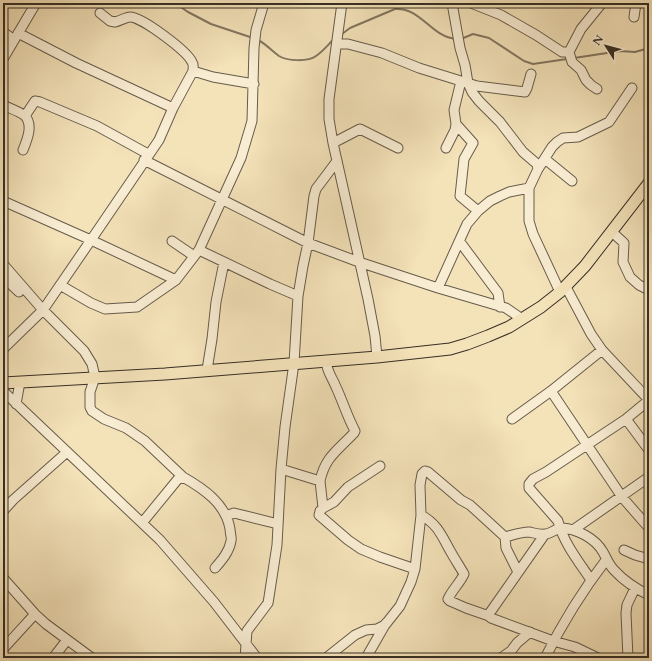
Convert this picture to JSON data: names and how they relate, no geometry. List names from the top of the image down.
{
  "north": "top left"
}
